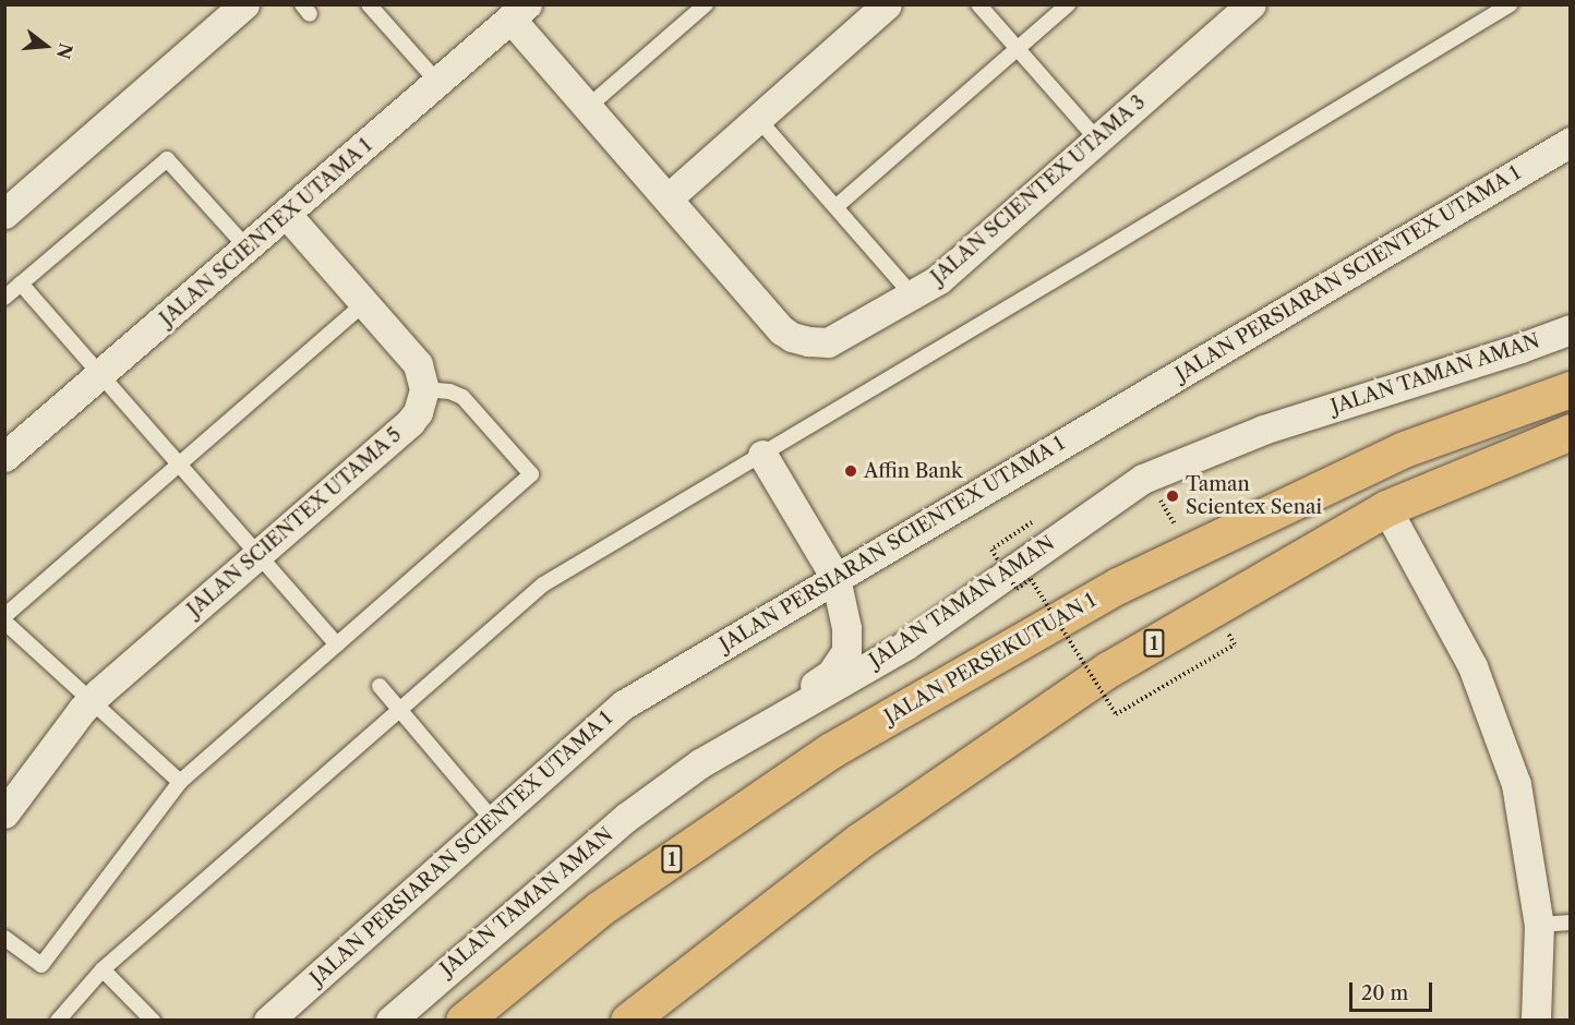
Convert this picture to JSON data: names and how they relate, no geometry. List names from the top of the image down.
{
  "streets": {
    "highway": ["1", "JALAN PERSEKUTUAN 1"],
    "street": [
      "JALAN SCIENTEX UTAMA 3",
      "JALAN SCIENTEX UTAMA 1",
      "JALAN PERSIARAN SCIENTEX UTAMA 1",
      "JALAN TAMAN AMAN",
      "JALAN SCIENTEX UTAMA 5"
    ]
  },
  "places": ["Affin Bank", "Taman Scientex Senai"],
  "scale_bar": "20 m",
  "north": "right"
}
